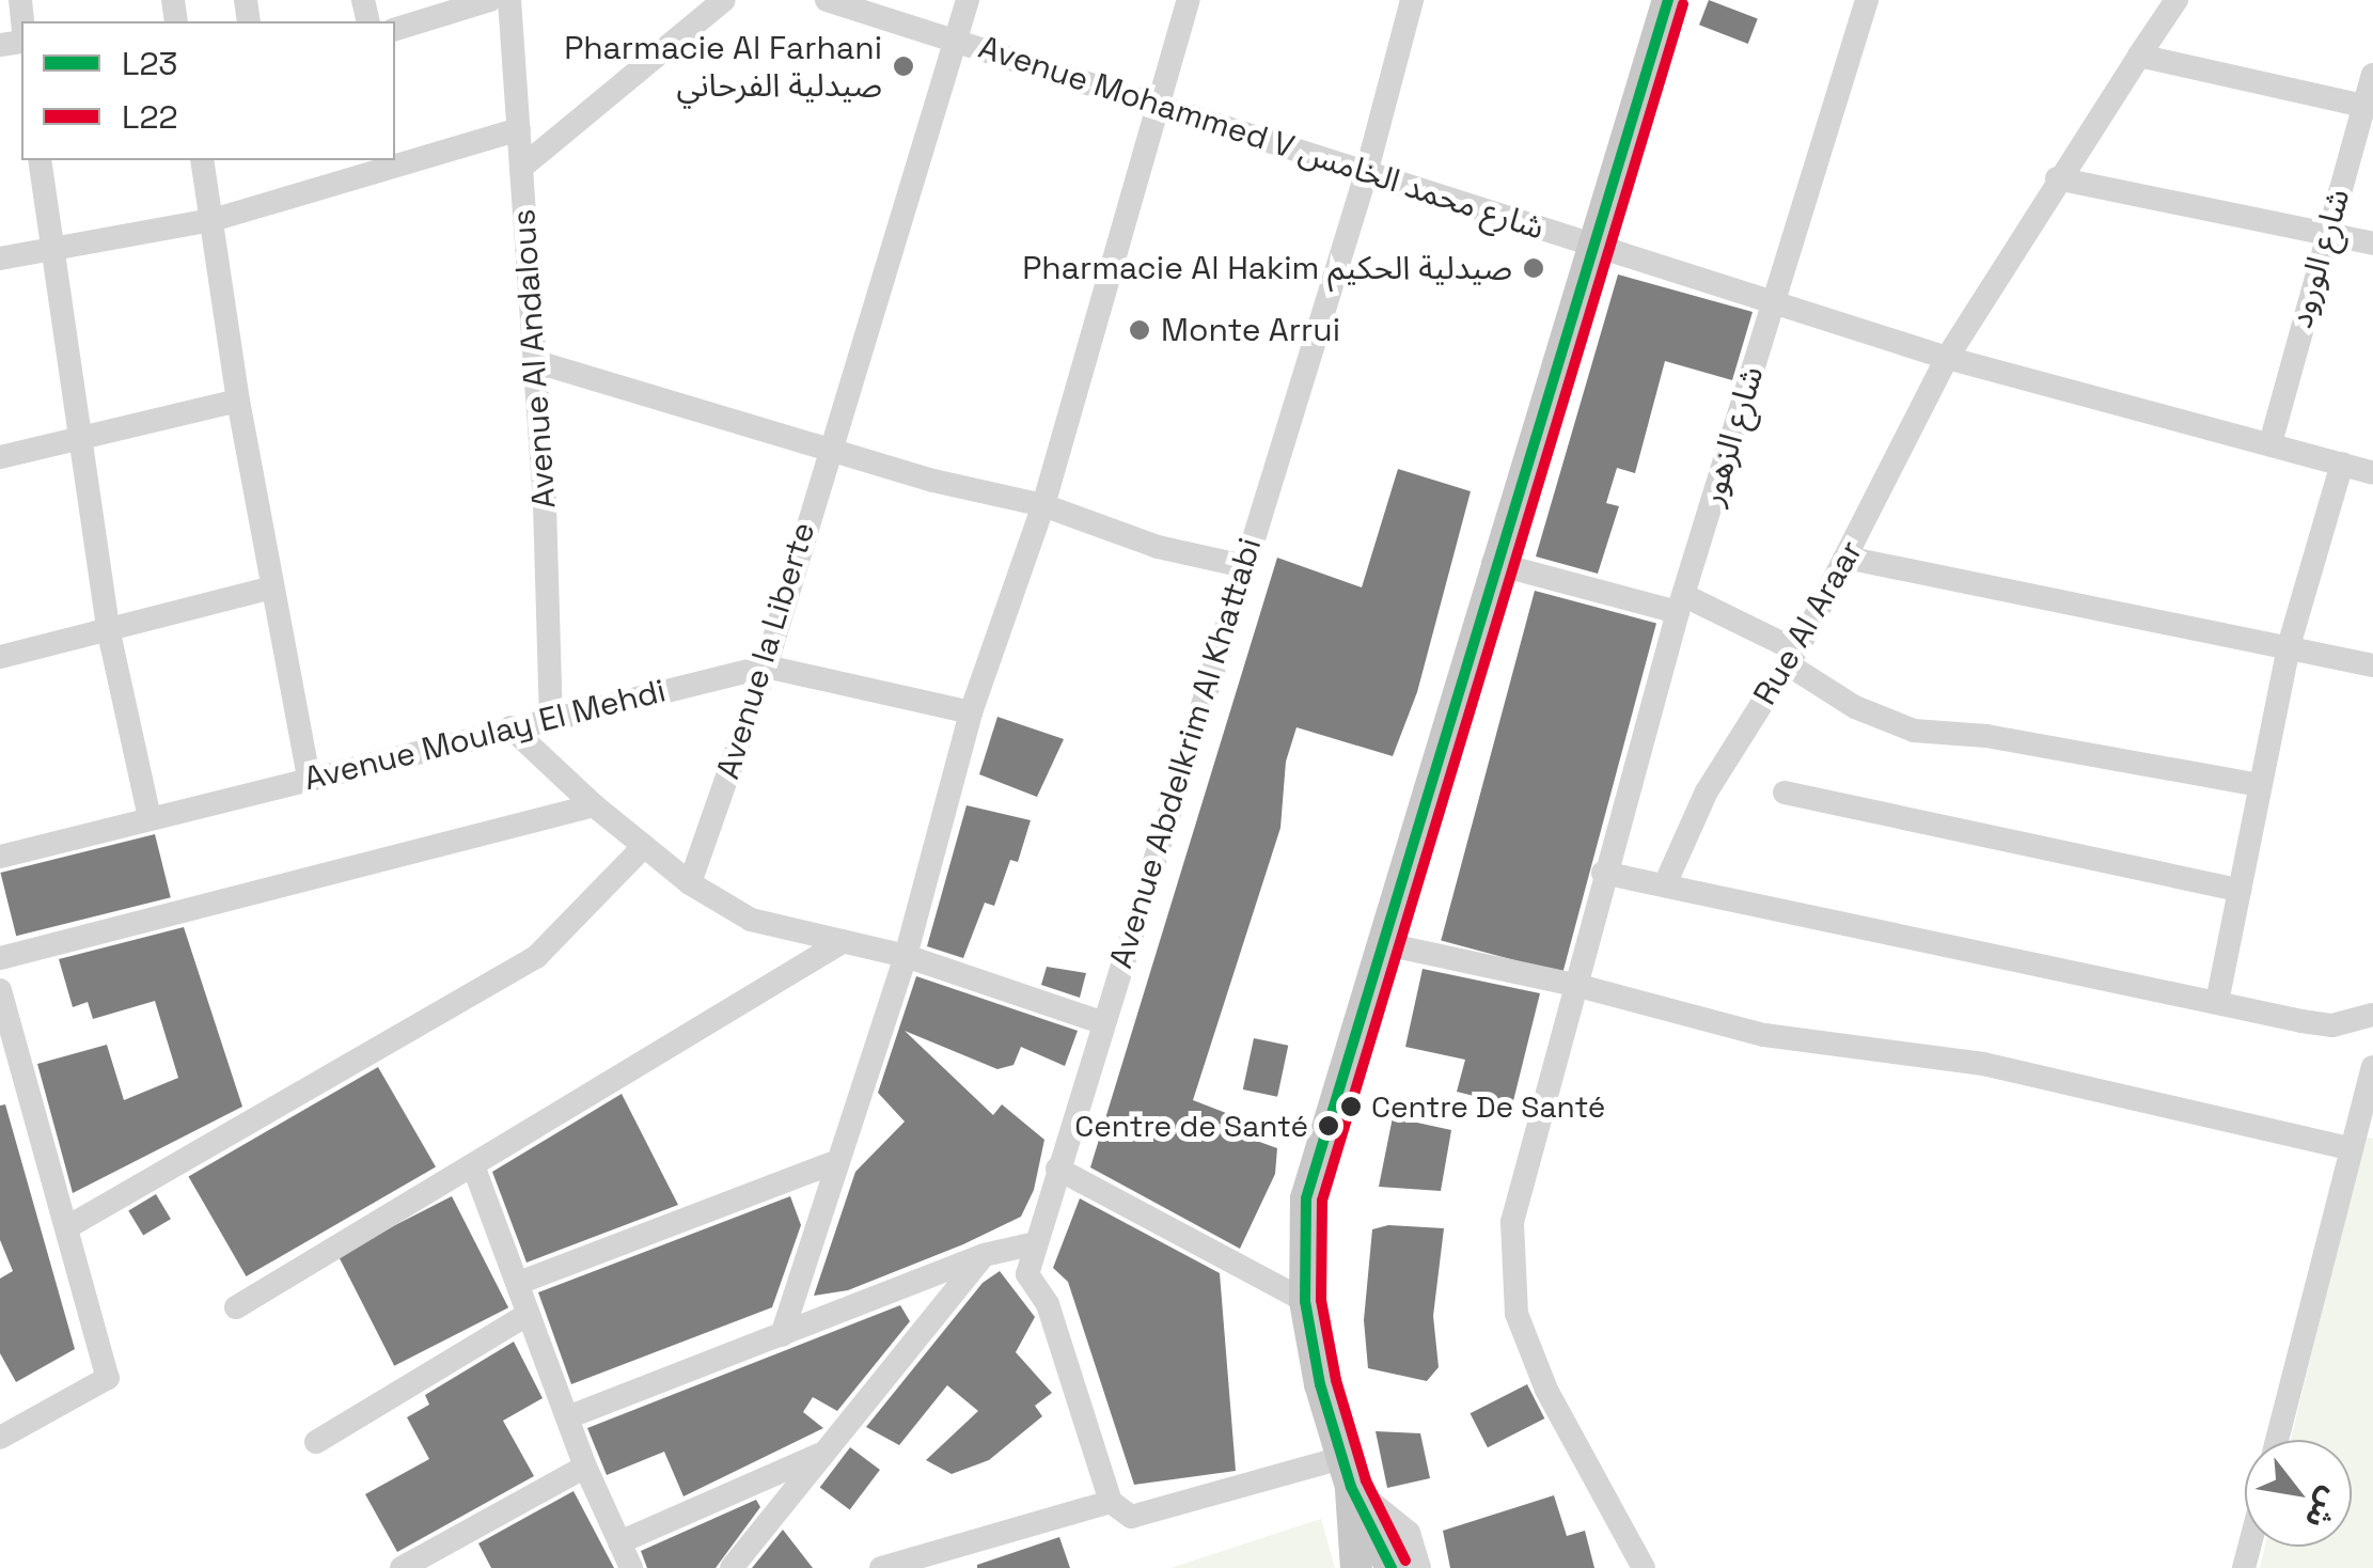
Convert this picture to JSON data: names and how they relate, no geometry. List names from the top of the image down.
{
  "streets": {
    "street": [
      "Avenue Mohammed V شارع محمد الخامس",
      "شارع الورود",
      "Avenue Al Andalous",
      "شارع الزهور",
      "Rue Al Araar",
      "Avenue la Liberte",
      "Avenue Moulay El Mehdi",
      "Avenue Abdelkrim Al Khattabi"
    ]
  },
  "crossings": [
    ["Avenue Mohammed V شارع محمد الخامس", "شارع الورود"],
    ["Avenue Mohammed V شارع محمد الخامس", "شارع الزهور"],
    ["Avenue Mohammed V شارع محمد الخامس", "Rue Al Araar"],
    ["Avenue Mohammed V شارع محمد الخامس", "Avenue la Liberte"],
    ["Avenue Mohammed V شارع محمد الخامس", "Avenue Abdelkrim Al Khattabi"],
    ["Avenue Al Andalous", "Avenue Moulay El Mehdi"],
    ["Avenue la Liberte", "Avenue Moulay El Mehdi"]
  ],
  "places": [
    "Pharmacie Al Farhani صيدلية الفرحاني",
    "Pharmacie Al Hakim صيدلية الحكيم",
    "Monte Arrui",
    "Centre De Santé",
    "Centre de Santé"
  ],
  "lines": ["transit line L23", "transit line L22"],
  "legend": ["L23", "L22"],
  "north": "bottom right"
}
